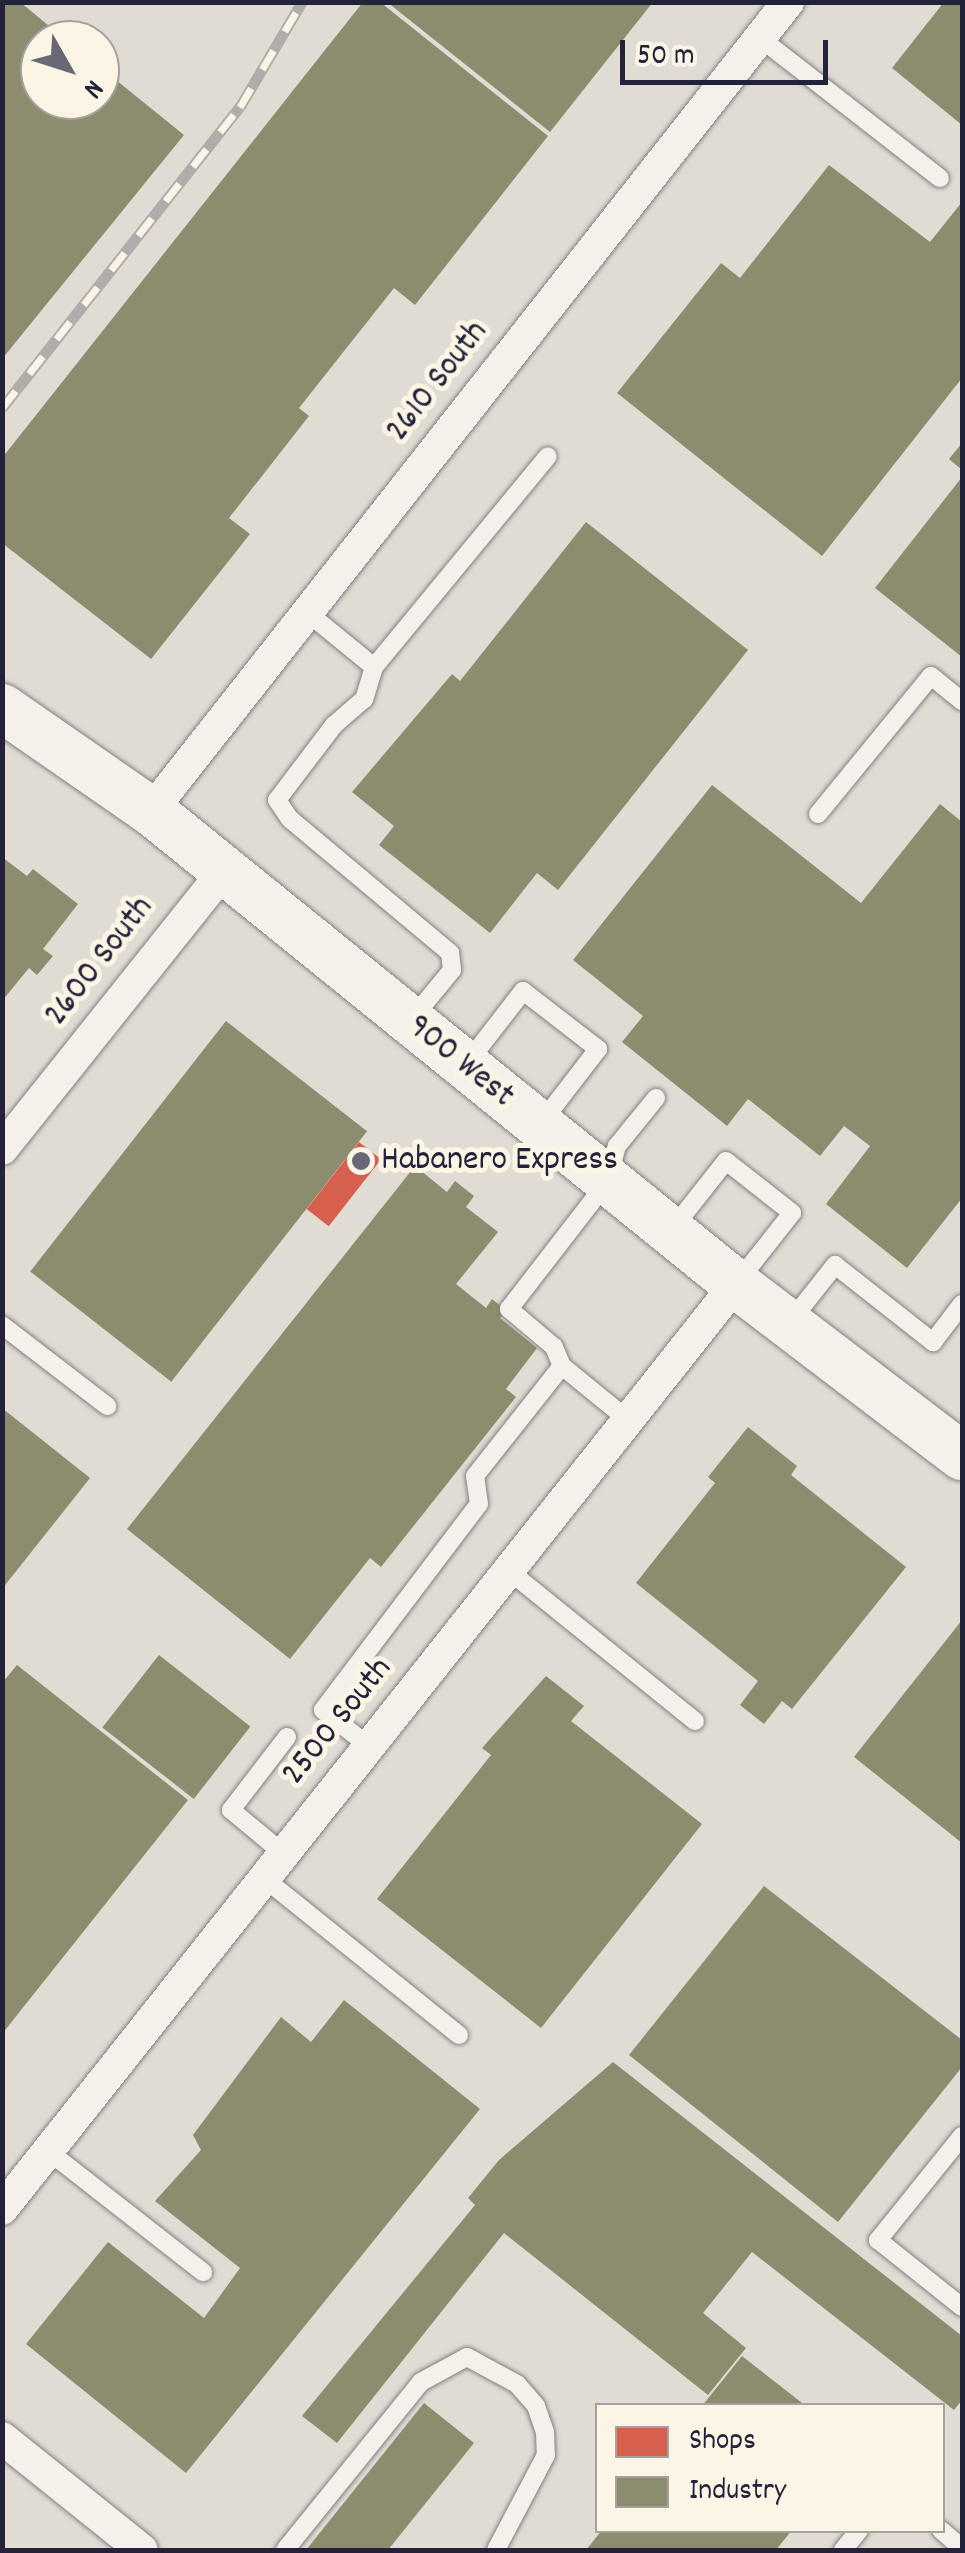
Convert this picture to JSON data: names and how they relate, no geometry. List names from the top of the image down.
{
  "streets": {
    "main road": ["900 West"],
    "street": ["2610 South", "2600 South", "2500 South"]
  },
  "crossings": [
    ["2610 South", "900 West"],
    ["2600 South", "900 West"],
    ["900 West", "2500 South"]
  ],
  "places": ["Habanero Express"],
  "legend": ["Shops", "Industry"],
  "scale_bar": "50 m",
  "north": "bottom right"
}
